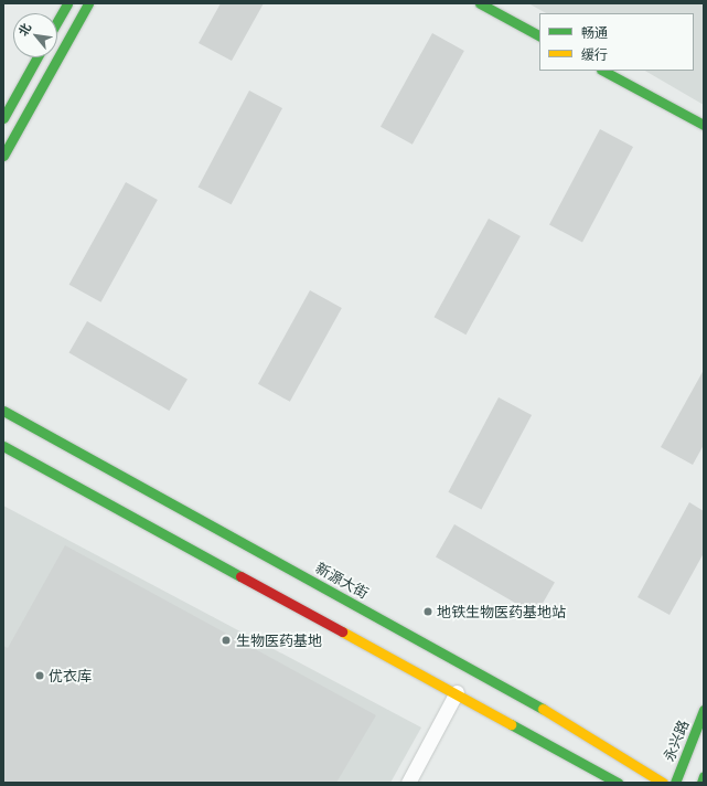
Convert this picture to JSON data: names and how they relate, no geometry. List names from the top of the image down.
{
  "streets": {
    "main road": ["新源大街", "永兴路"]
  },
  "places": ["地铁生物医药基地站", "生物医药基地", "优衣库"],
  "legend": ["畅通", "缓行"],
  "north": "top left"
}
